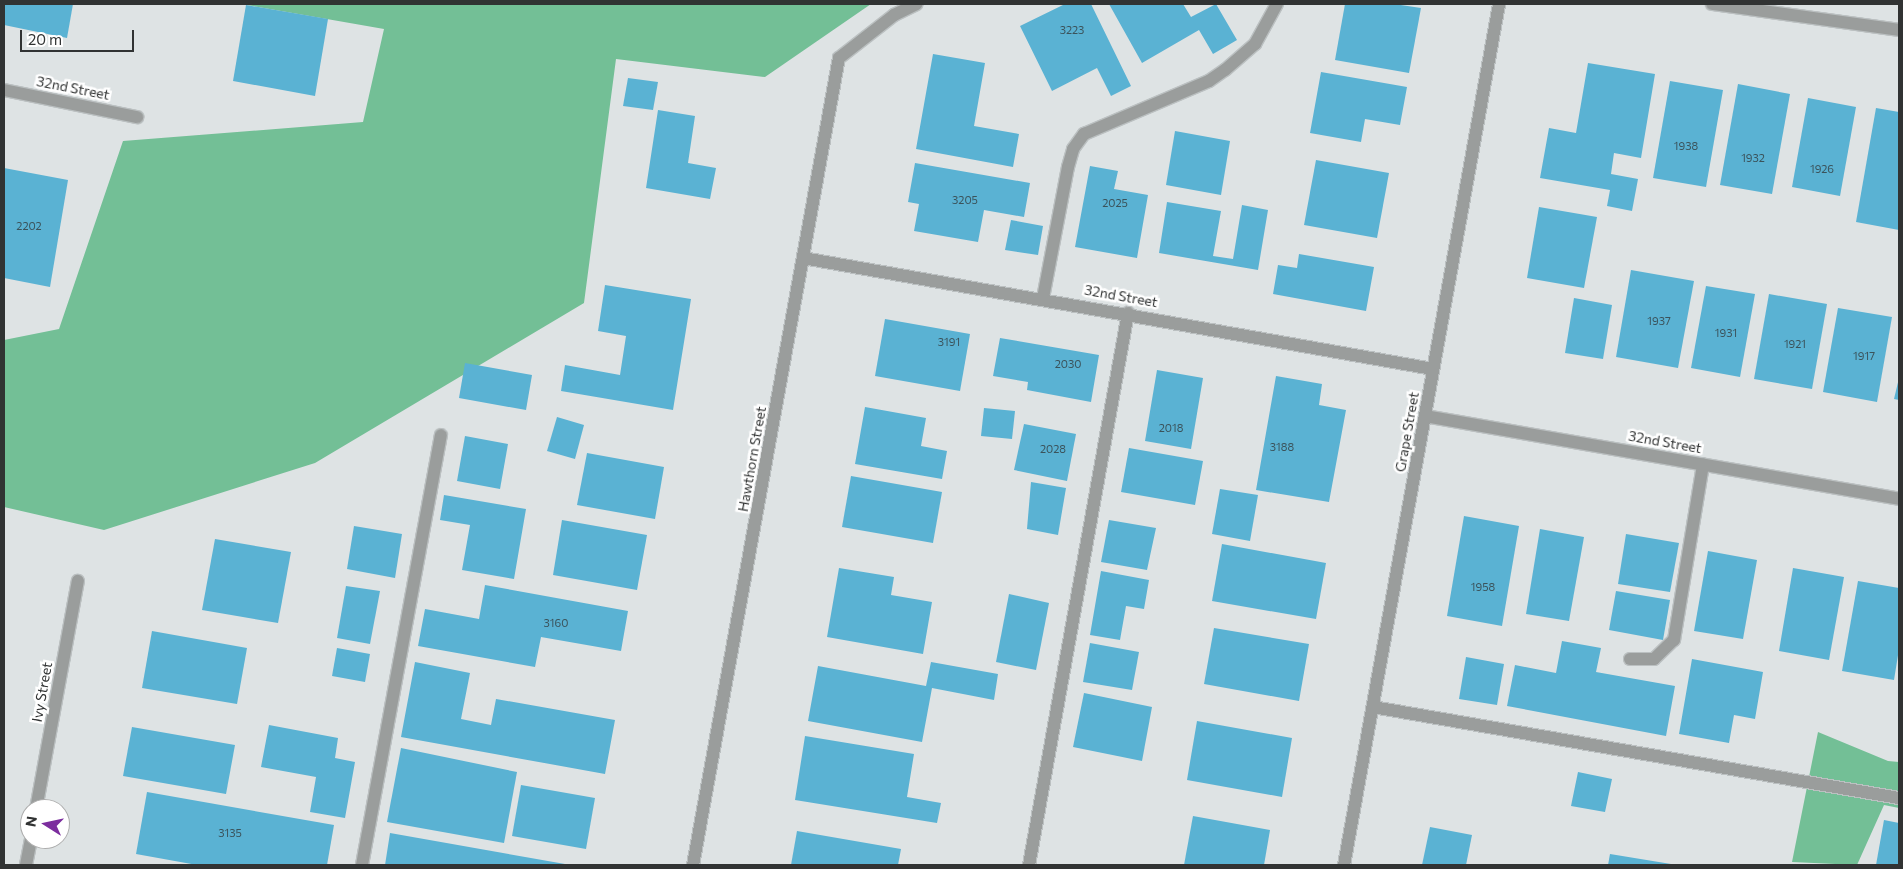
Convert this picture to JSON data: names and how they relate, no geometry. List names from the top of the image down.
{
  "streets": {
    "street": [
      "32nd Street",
      "Grape Street",
      "Hawthorn Street",
      "Ivy Street"
    ]
  },
  "crossings": [
    ["32nd Street", "Grape Street"],
    ["32nd Street", "Hawthorn Street"]
  ],
  "house_numbers": [
    "3223",
    "1938",
    "1932",
    "1926",
    "3205",
    "2025",
    "2202",
    "1937",
    "1931",
    "3191",
    "1921",
    "1917",
    "2030",
    "2018",
    "3188",
    "2028",
    "1958",
    "3160",
    "3135"
  ],
  "scale_bar": "20 m",
  "north": "left"
}
